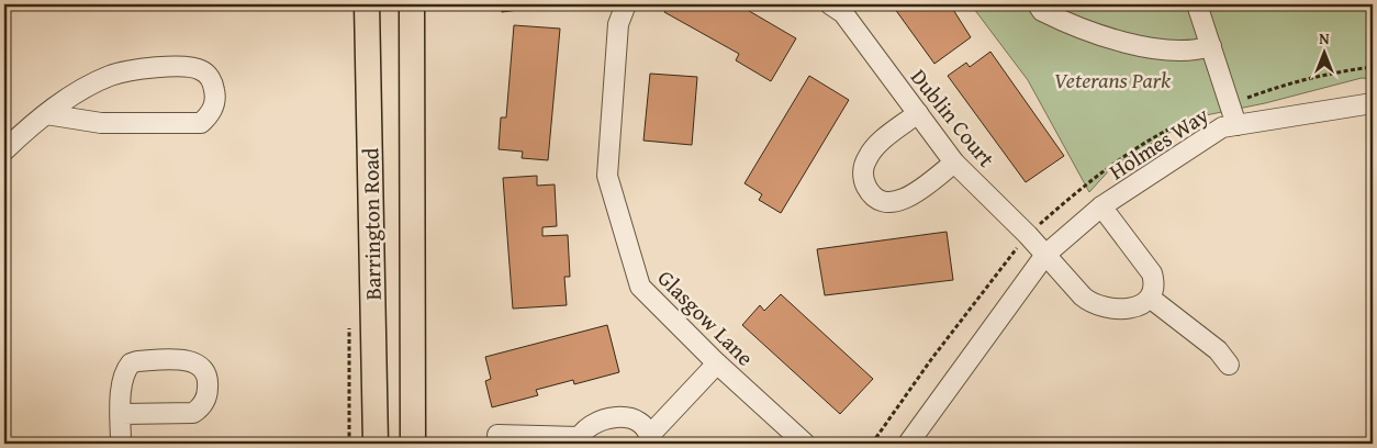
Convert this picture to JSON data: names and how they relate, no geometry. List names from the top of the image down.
{
  "streets": {
    "main road": ["Barrington Road"],
    "street": ["Dublin Court", "Holmes Way", "Glasgow Lane"]
  },
  "crossings": [
    ["Dublin Court", "Holmes Way"]
  ],
  "parks": ["Veterans Park"],
  "north": "top"
}
